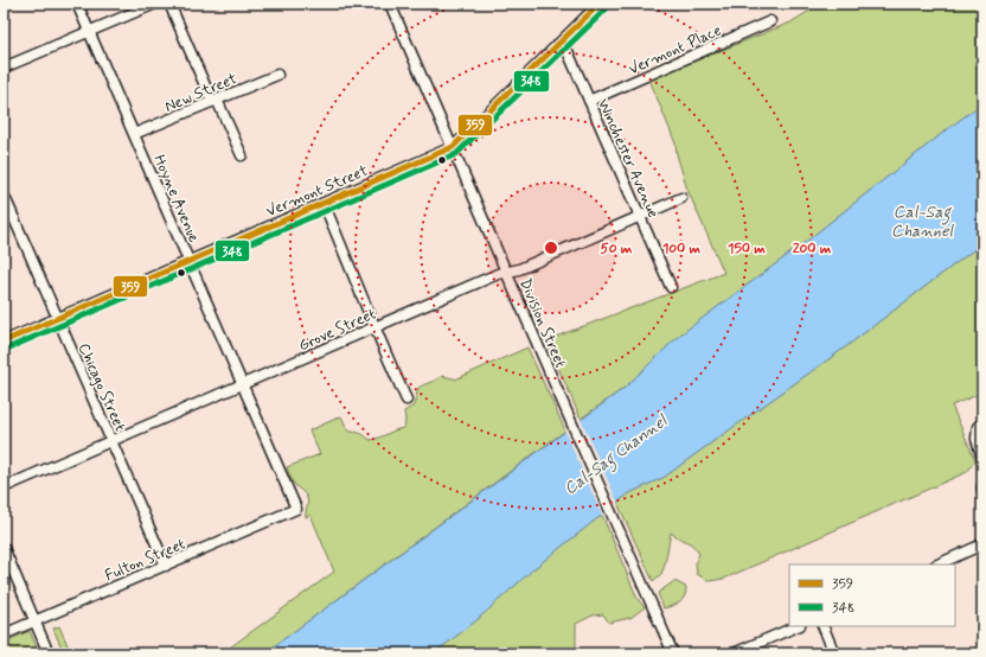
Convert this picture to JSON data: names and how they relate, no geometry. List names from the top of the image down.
{
  "streets": {
    "street": [
      "Vermont Place",
      "New Street",
      "Winchester Avenue",
      "Vermont Street",
      "Hoyne Avenue",
      "Division Street",
      "Grove Street",
      "Chicago Street",
      "Fulton Street"
    ]
  },
  "crossings": [
    ["Vermont Place", "Winchester Avenue"],
    ["New Street", "Hoyne Avenue"],
    ["Winchester Avenue", "Vermont Street"],
    ["Winchester Avenue", "Grove Street"],
    ["Vermont Street", "Hoyne Avenue"],
    ["Vermont Street", "Division Street"],
    ["Vermont Street", "Chicago Street"],
    ["Hoyne Avenue", "Grove Street"],
    ["Hoyne Avenue", "Fulton Street"],
    ["Division Street", "Grove Street"],
    ["Grove Street", "Chicago Street"],
    ["Chicago Street", "Fulton Street"]
  ],
  "water": ["Cal-Sag Channel"],
  "lines": ["transit line 359", "transit line 348"],
  "legend": ["359", "348"],
  "rings": [
    "50 m",
    "100 m",
    "150 m",
    "200 m"
  ]
}
